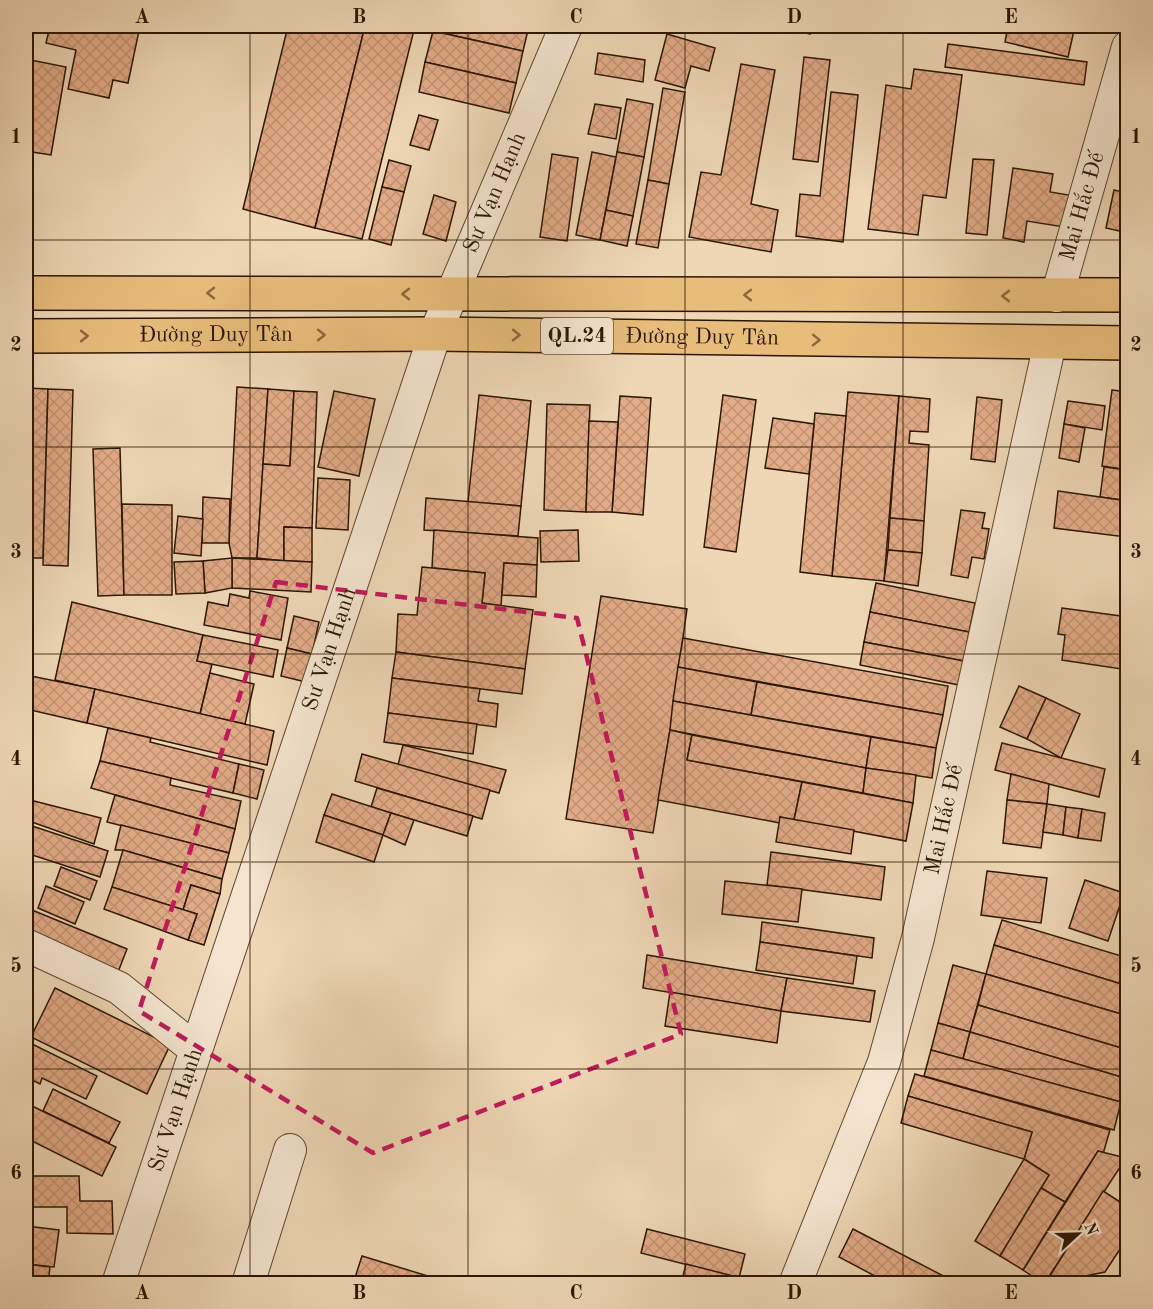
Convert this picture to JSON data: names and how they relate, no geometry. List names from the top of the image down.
{
  "streets": {
    "main road": ["Đường Duy Tân", "QL.24"],
    "street": ["Sư Vạn Hạnh", "Mai Hắc Đế"]
  },
  "crossings": [
    ["Sư Vạn Hạnh", "Đường Duy Tân"],
    ["Mai Hắc Đế", "Đường Duy Tân"]
  ],
  "north": "right",
  "grid": {
    "columns": [
      "A",
      "B",
      "C",
      "D",
      "E"
    ],
    "rows": [
      "1",
      "2",
      "3",
      "4",
      "5",
      "6"
    ]
  }
}
